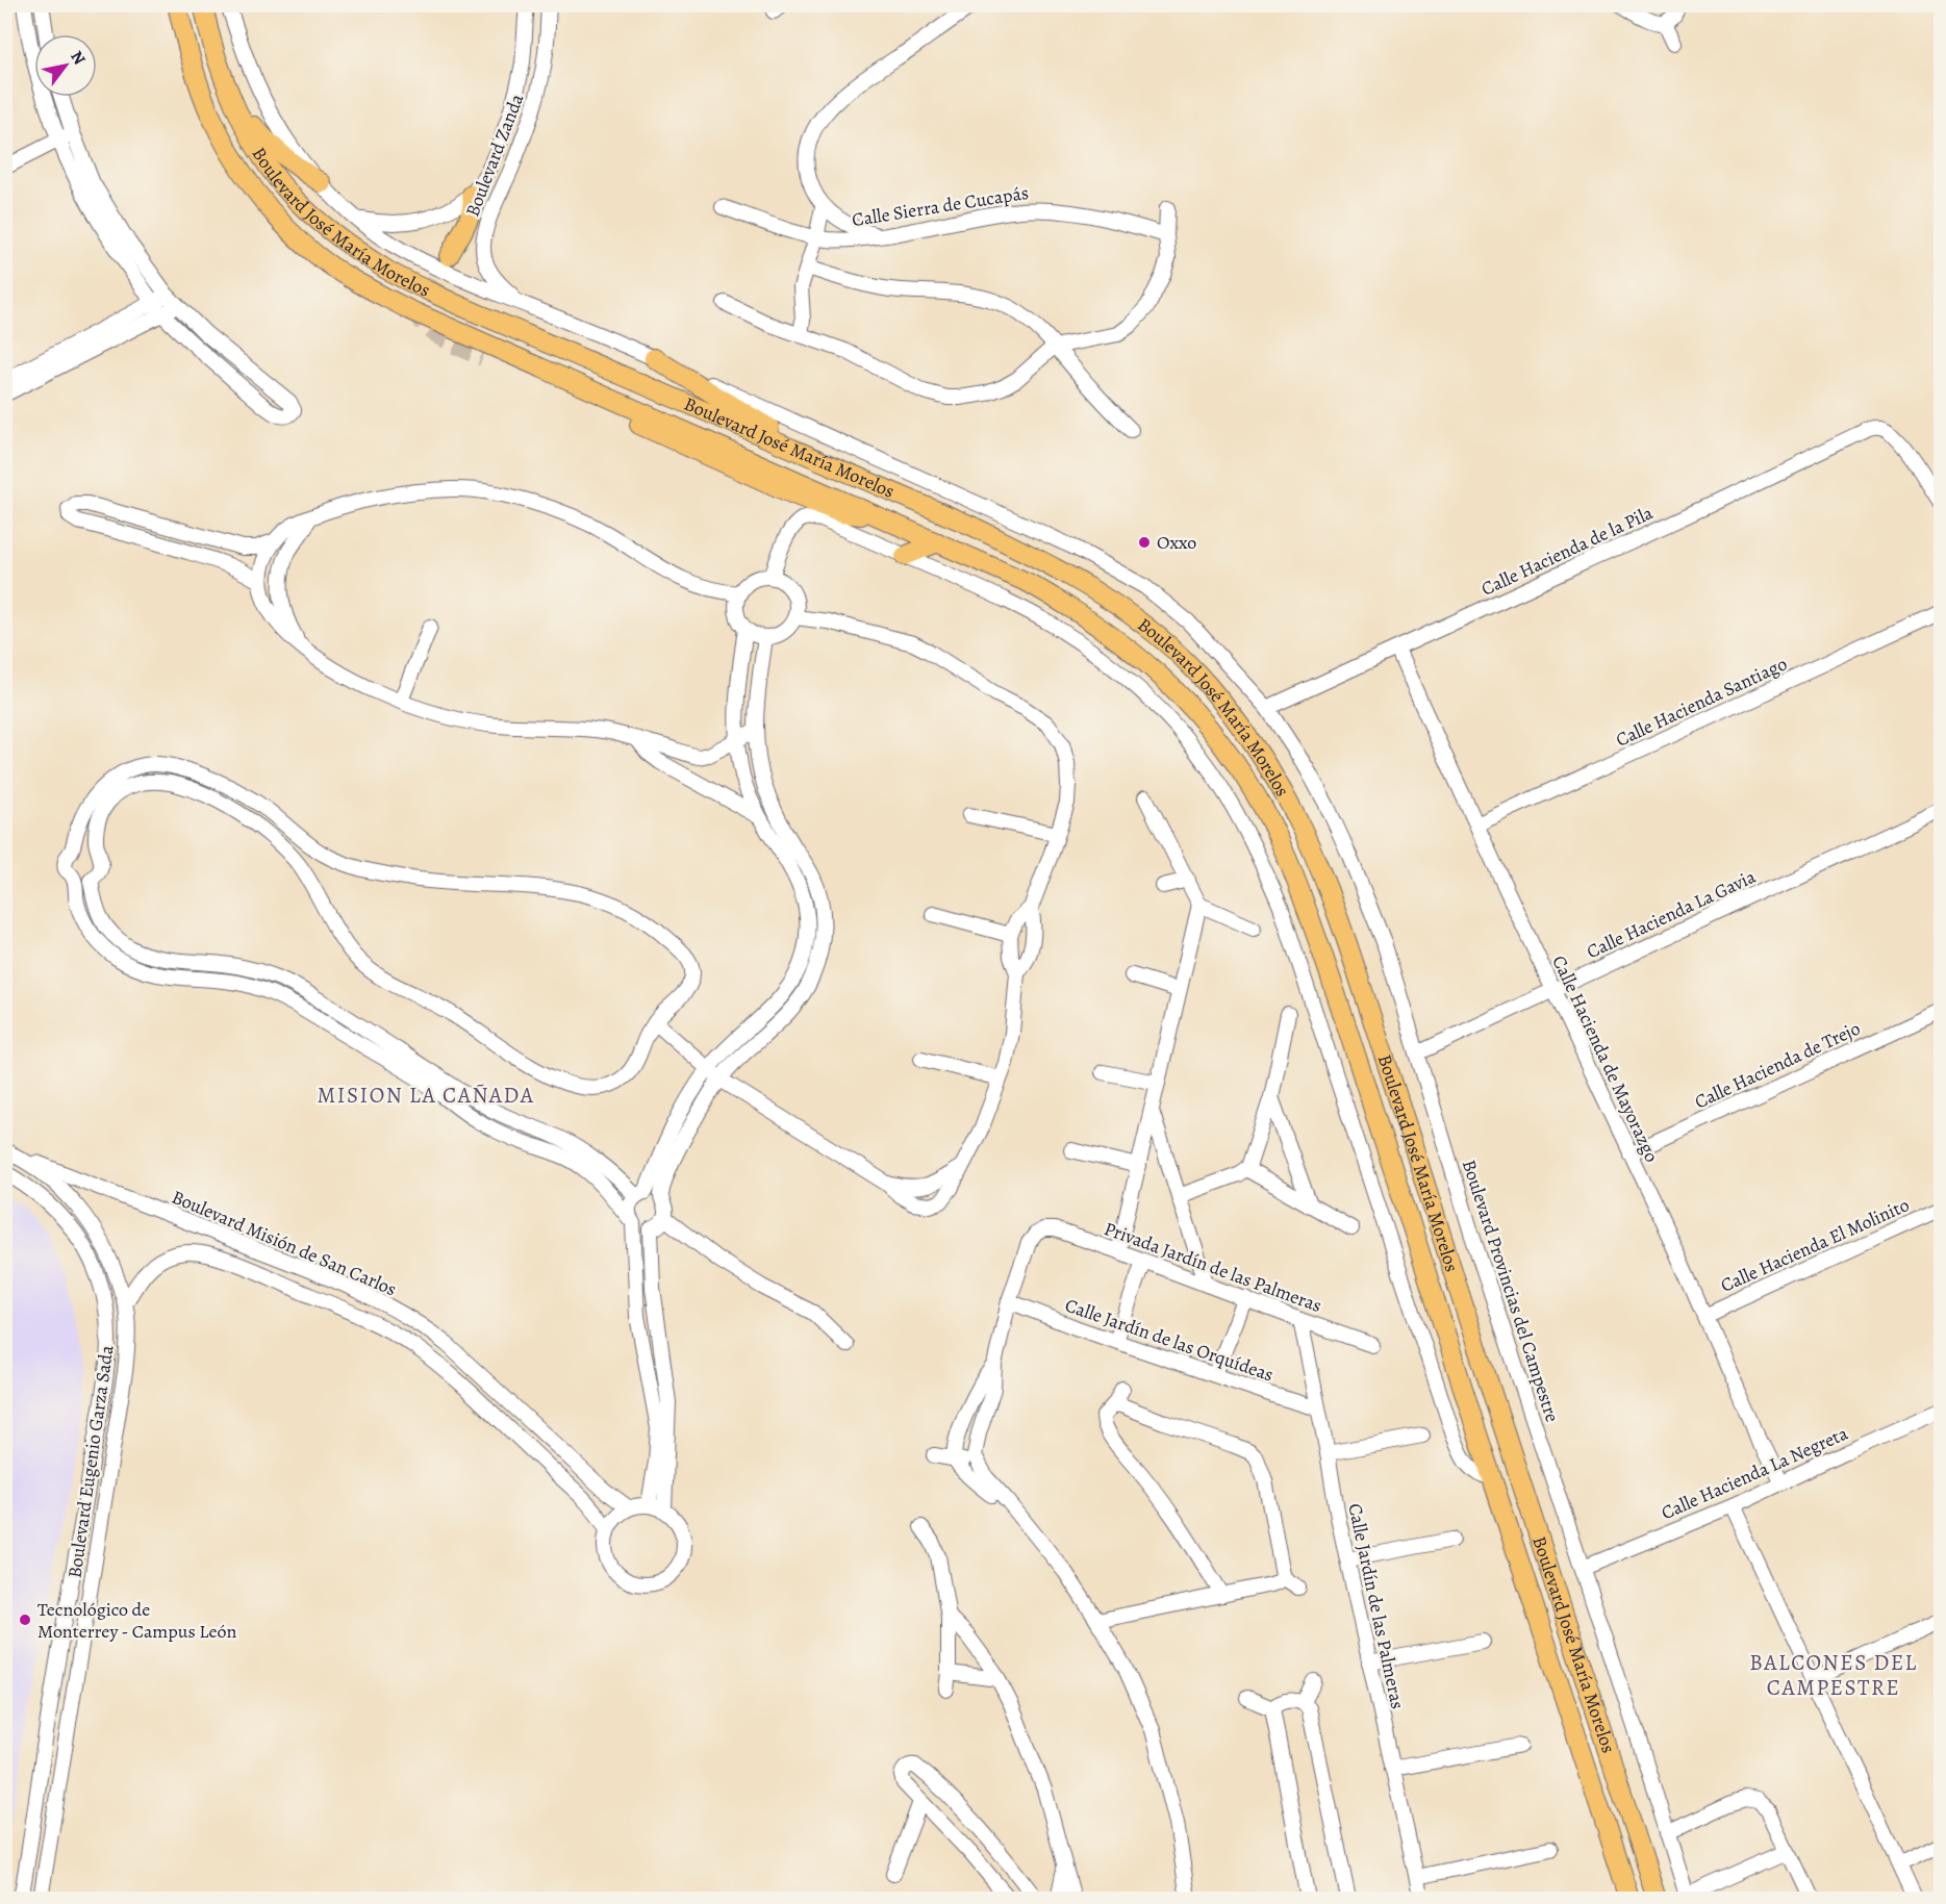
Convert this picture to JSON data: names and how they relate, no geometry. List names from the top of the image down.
{
  "streets": {
    "main road": ["Boulevard José María Morelos"],
    "street": [
      "Boulevard Zanda",
      "Calle Sierra de Cucapás",
      "Calle Hacienda de la Pila",
      "Calle Hacienda Santiago",
      "Calle Hacienda La Gavia",
      "Calle Hacienda de Mayorazgo",
      "Calle Hacienda de Trejo",
      "Boulevard Misión de San Carlos",
      "Calle Hacienda El Molinito",
      "Privada Jardín de las Palmeras",
      "Boulevard Provincias del Campestre",
      "Calle Jardín de las Orquídeas",
      "Boulevard Eugenio Garza Sada",
      "Calle Hacienda La Negreta",
      "Calle Jardín de las Palmeras"
    ]
  },
  "crossings": [
    ["Boulevard Zanda", "Boulevard Provincias del Campestre"],
    ["Calle Hacienda de la Pila", "Calle Hacienda de Mayorazgo"],
    ["Calle Hacienda de la Pila", "Boulevard Provincias del Campestre"],
    ["Calle Hacienda Santiago", "Calle Hacienda de Mayorazgo"],
    ["Calle Hacienda La Gavia", "Calle Hacienda de Mayorazgo"],
    ["Calle Hacienda La Gavia", "Boulevard Provincias del Campestre"],
    ["Calle Hacienda de Mayorazgo", "Calle Hacienda de Trejo"],
    ["Calle Hacienda de Mayorazgo", "Calle Hacienda El Molinito"],
    ["Calle Hacienda de Mayorazgo", "Calle Hacienda La Negreta"],
    ["Boulevard Misión de San Carlos", "Boulevard Eugenio Garza Sada"],
    ["Privada Jardín de las Palmeras", "Calle Jardín de las Orquídeas"],
    ["Privada Jardín de las Palmeras", "Calle Jardín de las Palmeras"],
    ["Boulevard Provincias del Campestre", "Calle Hacienda La Negreta"],
    ["Calle Jardín de las Orquídeas", "Calle Jardín de las Palmeras"]
  ],
  "districts": ["MISION LA CAÑADA", "BALCONES DEL CAMPESTRE"],
  "places": ["Oxxo", "Tecnológico de Monterrey - Campus León"],
  "north": "top right"
}
